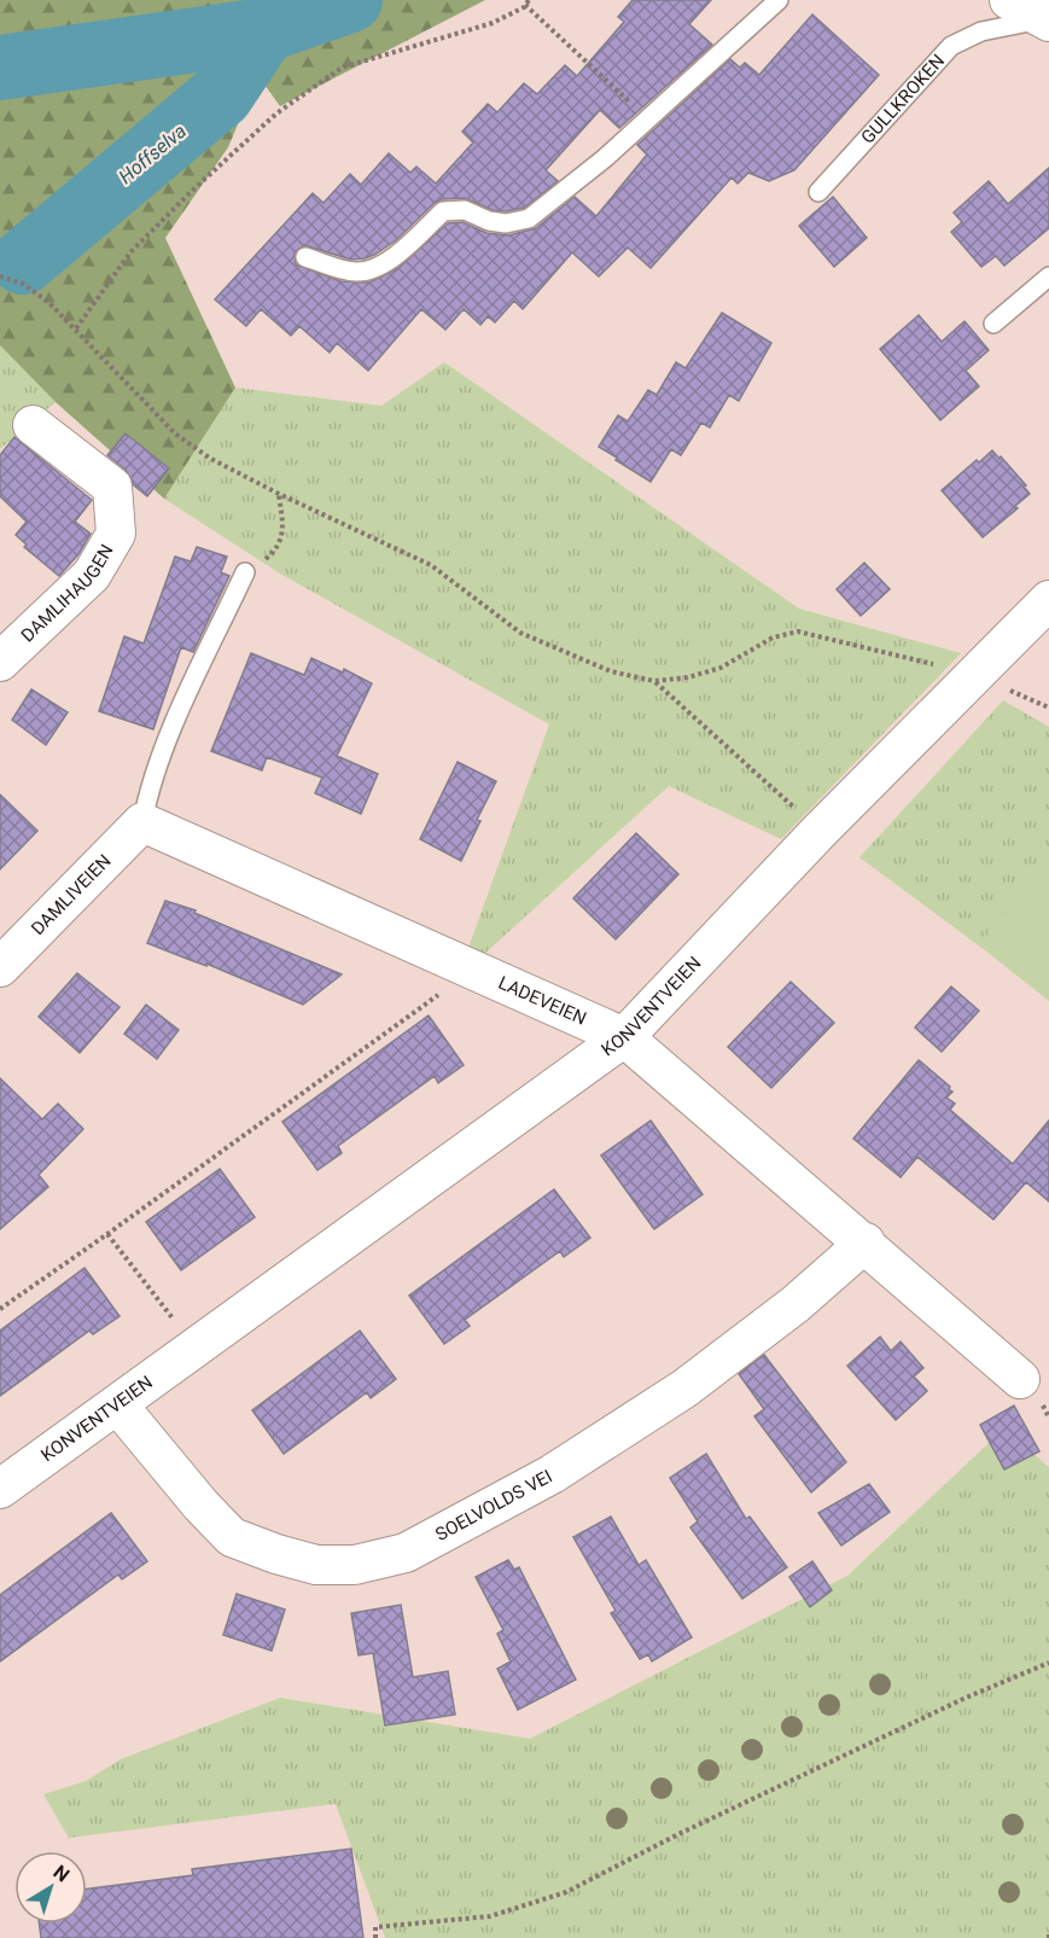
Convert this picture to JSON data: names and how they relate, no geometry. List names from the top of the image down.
{
  "streets": {
    "street": [
      "GULLKROKEN",
      "DAMLIHAUGEN",
      "DAMLIVEIEN",
      "LADEVEIEN",
      "KONVENTVEIEN",
      "SOELVOLDS VEI"
    ]
  },
  "crossings": [
    ["DAMLIVEIEN", "LADEVEIEN"],
    ["LADEVEIEN", "KONVENTVEIEN"],
    ["LADEVEIEN", "SOELVOLDS VEI"],
    ["KONVENTVEIEN", "SOELVOLDS VEI"]
  ],
  "water": ["Hoffselva"],
  "north": "top right"
}
